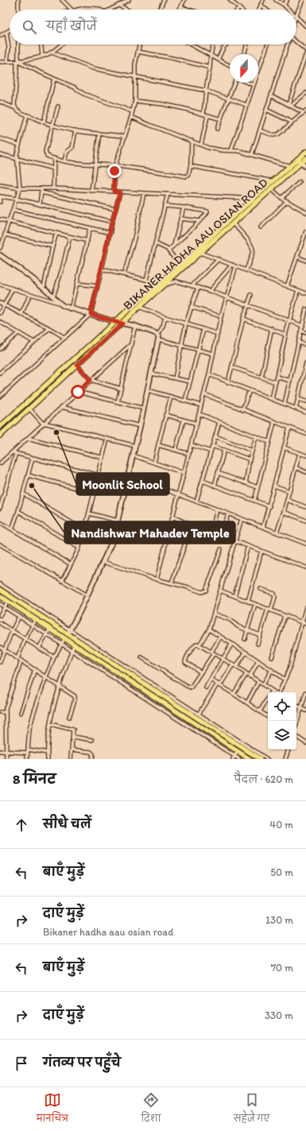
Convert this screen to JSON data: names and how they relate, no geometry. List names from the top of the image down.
{
  "streets": {
    "main road": ["BIKANER HADHA AAU OSIAN ROAD"]
  },
  "places": ["Moonlit School", "Nandishwar Mahadev Temple"],
  "north": "bottom",
  "page": {
    "search": "यहाँ खोजें",
    "heading": ["8 मिनट", "पैदल · 620 m"],
    "list": [
      ["सीधे चलें", "40 m"],
      ["बाएँ मुड़ें", "50 m"],
      ["दाएँ मुड़ें", "Bikaner hadha aau osian road", "130 m"],
      ["बाएँ मुड़ें", "70 m"],
      ["दाएँ मुड़ें", "330 m"],
      "गंतव्य पर पहुँचे"
    ],
    "nav": ["मानचित्र", "दिशा", "सहेजे गए"]
  }
}
